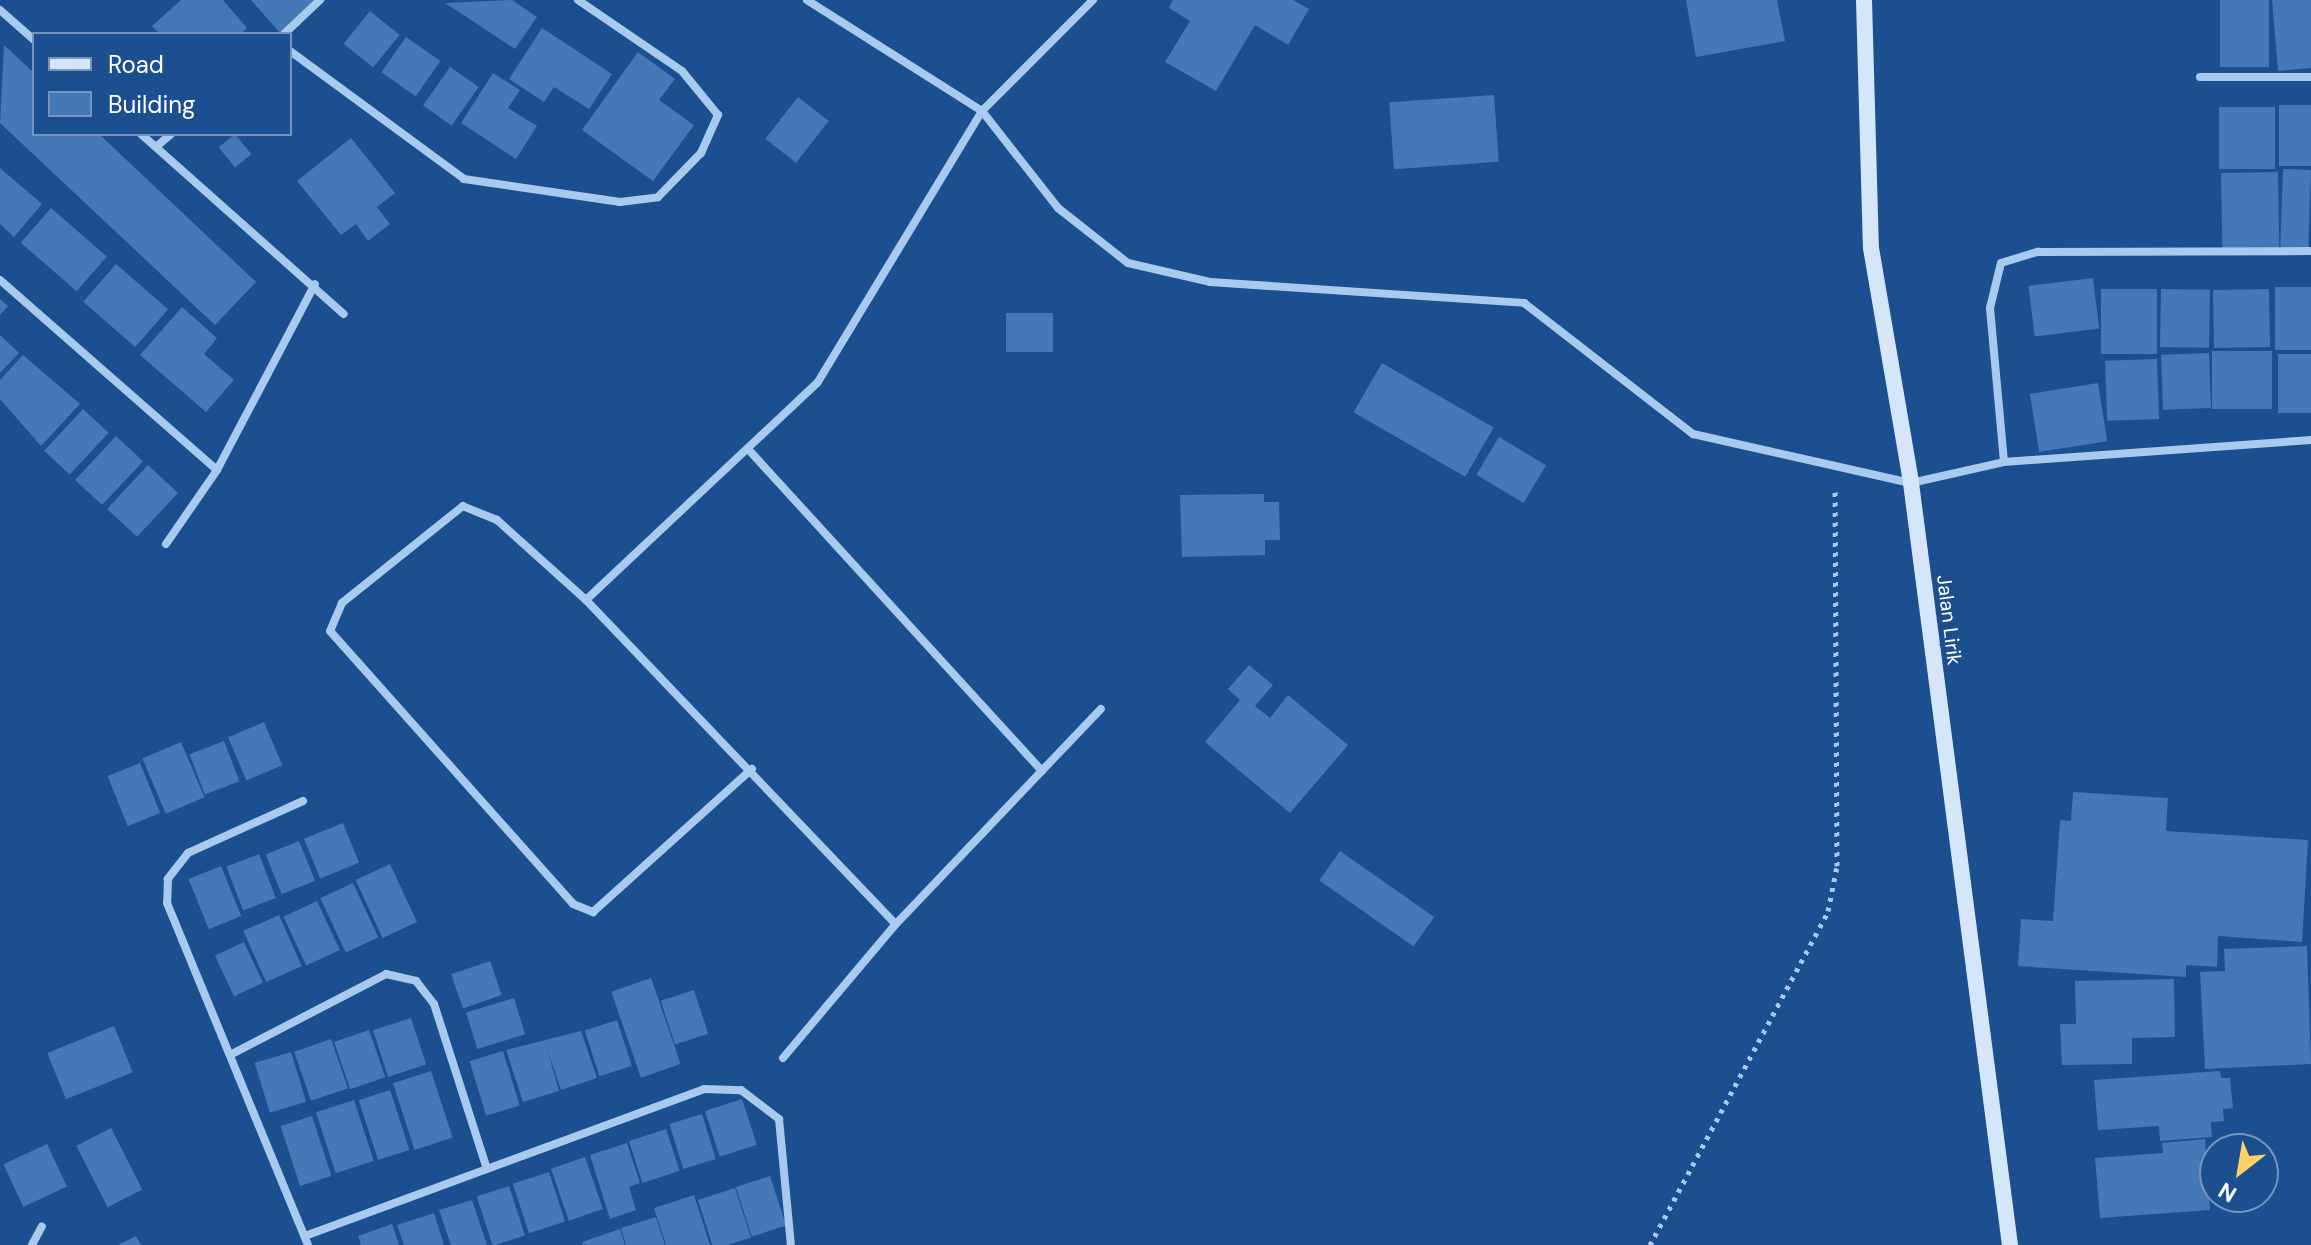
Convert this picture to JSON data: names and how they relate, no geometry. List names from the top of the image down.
{
  "streets": {
    "main road": ["Jalan Lirik"]
  },
  "legend": ["Road", "Building"],
  "north": "bottom left"
}
